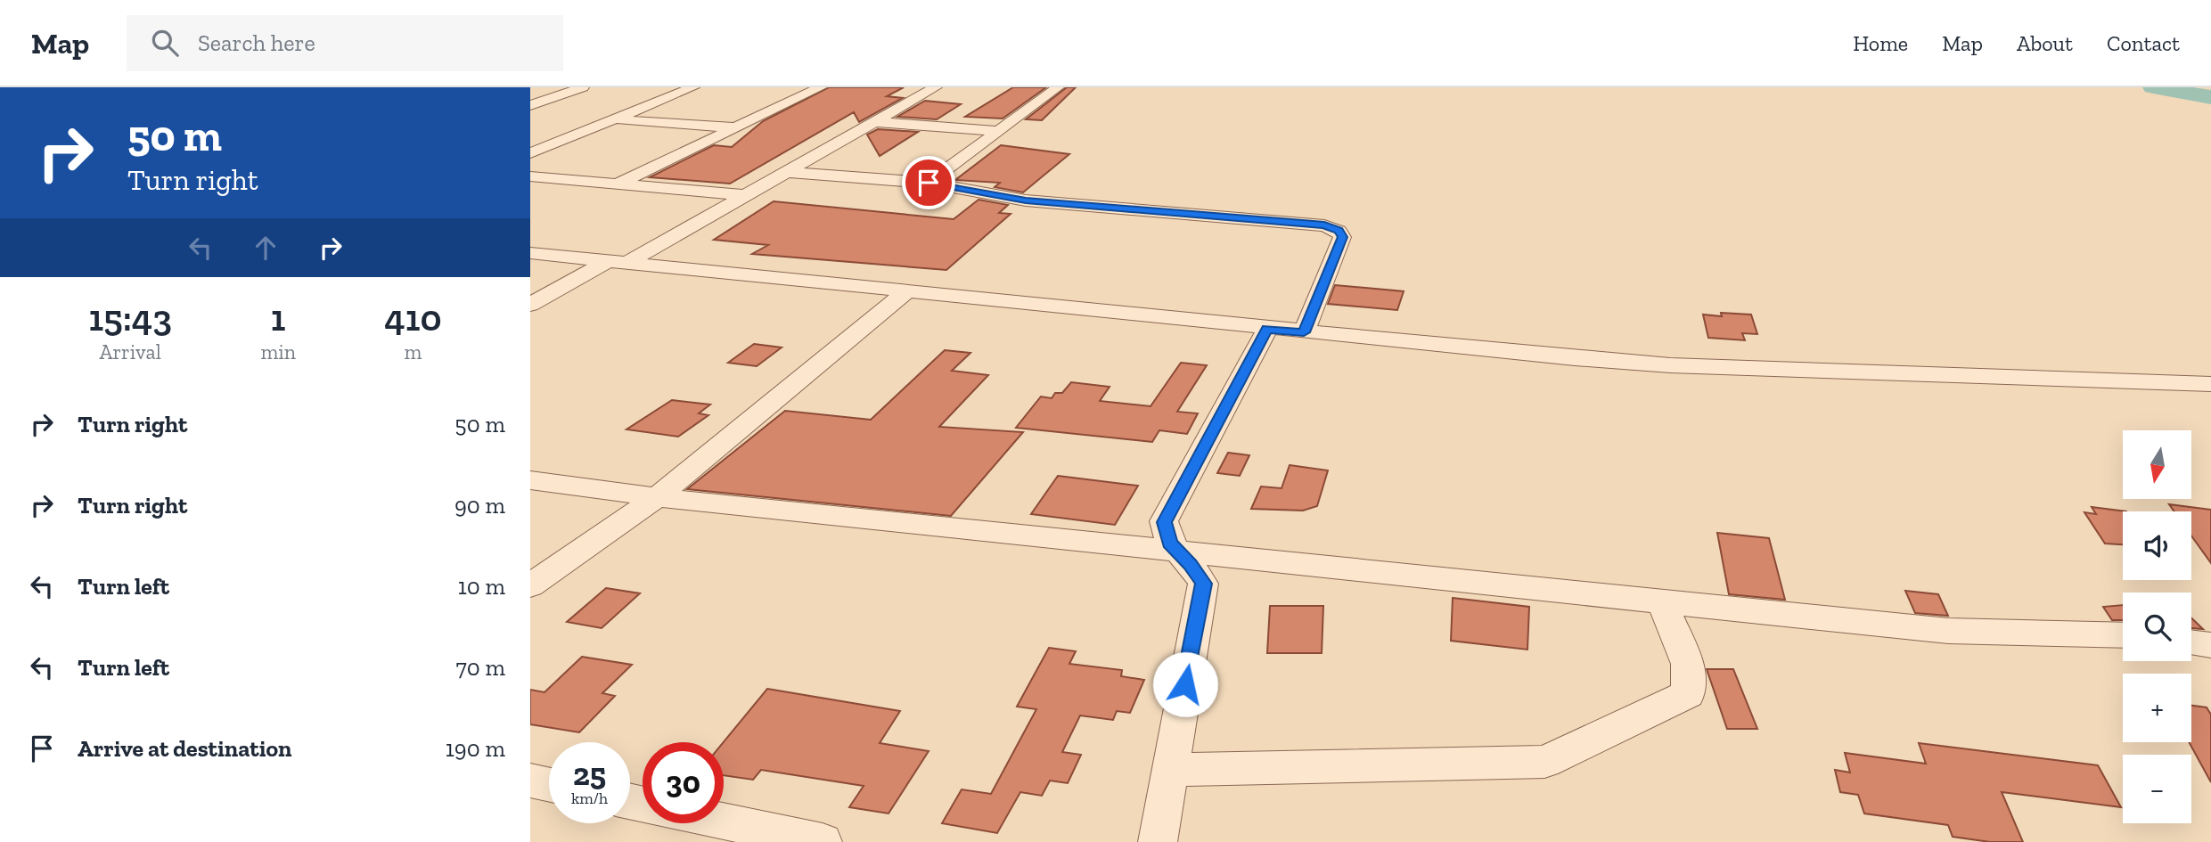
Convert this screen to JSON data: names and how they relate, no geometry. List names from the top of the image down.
{
  "north": "bottom",
  "page": {
    "header": "Map",
    "search": "Search here",
    "nav": [
      "Home",
      "Map",
      "About",
      "Contact"
    ],
    "turn": ["50 m", "Turn right"],
    "eta": [
      "15:43",
      "Arrival",
      "1",
      "min",
      "410",
      "m"
    ],
    "list": [
      {
        "name": "Turn right",
        "value": "50 m"
      },
      {
        "name": "Turn right",
        "value": "90 m"
      },
      {
        "name": "Turn left",
        "value": "10 m"
      },
      {
        "name": "Turn left",
        "value": "70 m"
      },
      {
        "name": "Arrive at destination",
        "value": "190 m"
      }
    ],
    "map_buttons": ["+", "−"],
    "speed": "25 km/h",
    "limit": "30"
  }
}
